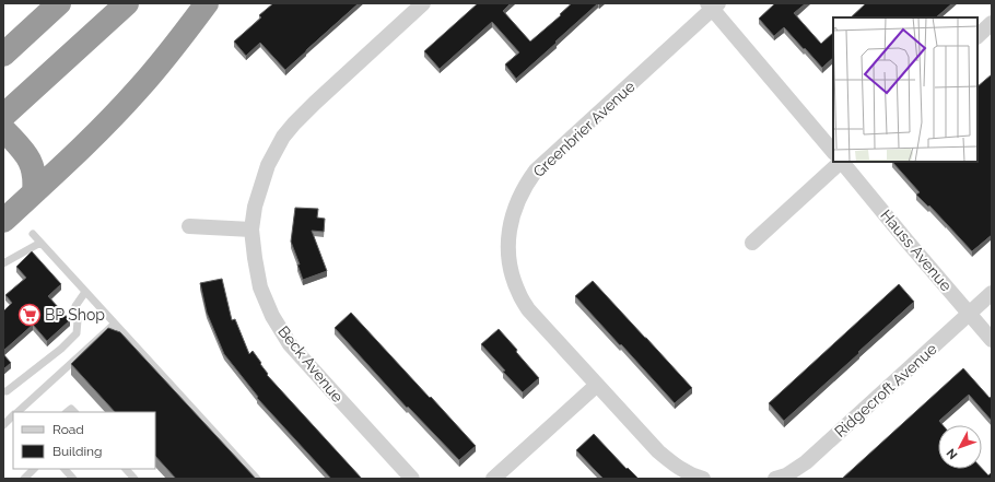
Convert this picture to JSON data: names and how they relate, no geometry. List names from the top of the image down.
{
  "streets": {
    "street": [
      "Greenbrier Avenue",
      "Hauss Avenue",
      "Beck Avenue",
      "Ridgecroft Avenue"
    ]
  },
  "crossings": [
    ["Hauss Avenue", "Ridgecroft Avenue"]
  ],
  "places": {
    "supermarket": ["BP Shop"]
  },
  "legend": ["Road", "Building"],
  "north": "bottom left"
}
